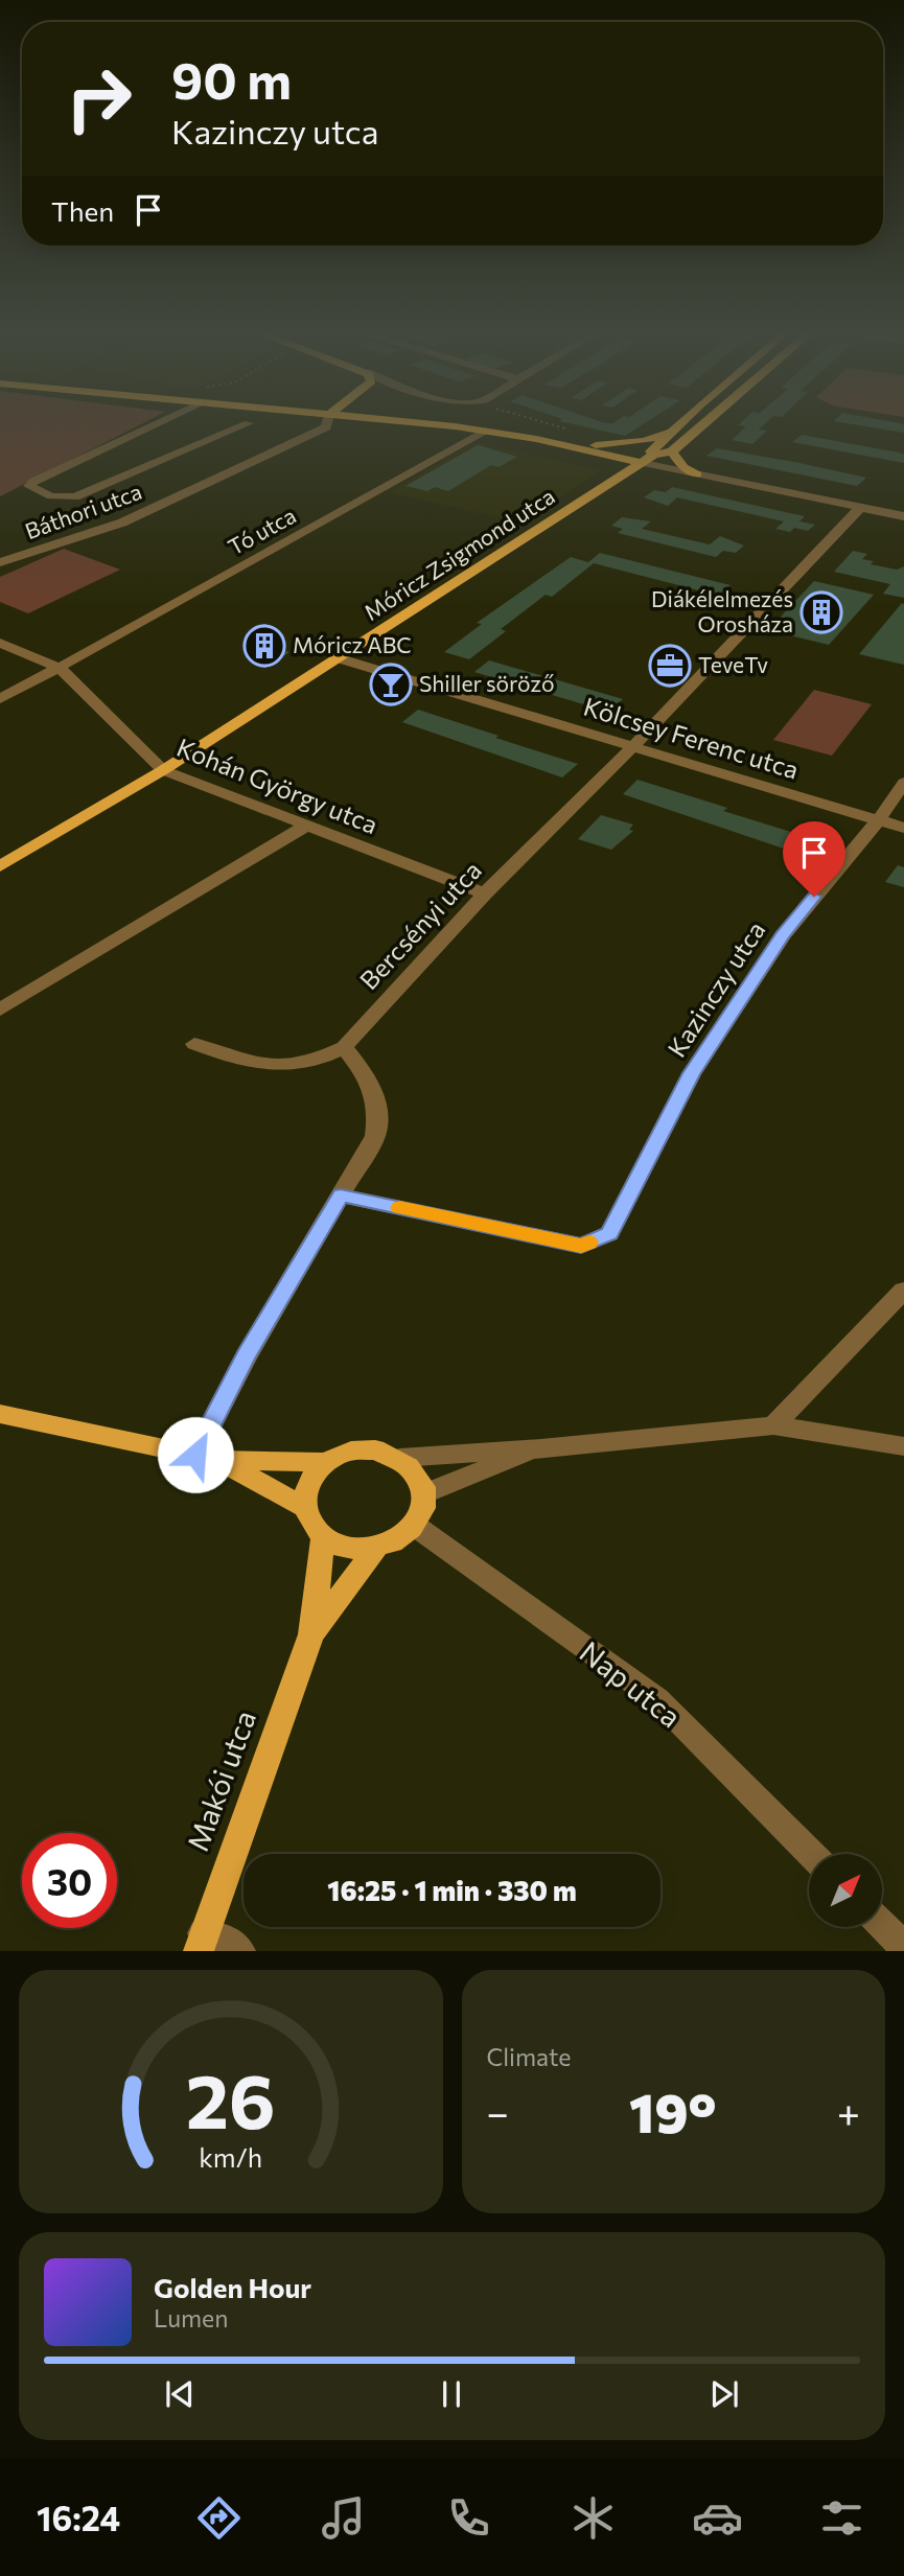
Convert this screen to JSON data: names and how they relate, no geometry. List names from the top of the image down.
{
  "streets": {
    "main road": ["Móricz Zsigmond utca", "Makói utca"],
    "street": [
      "Báthori utca",
      "Tó utca",
      "Kölcsey Ferenc utca",
      "Kohán György utca",
      "Bercsényi utca",
      "Kazinczy utca",
      "Nap utca"
    ]
  },
  "crossings": [
    ["Tó utca", "Kohán György utca"],
    ["Móricz Zsigmond utca", "Kölcsey Ferenc utca"],
    ["Móricz Zsigmond utca", "Kohán György utca"],
    ["Kölcsey Ferenc utca", "Bercsényi utca"],
    ["Kölcsey Ferenc utca", "Kazinczy utca"],
    ["Kohán György utca", "Bercsényi utca"],
    ["Nap utca", "Makói utca"]
  ],
  "places": {
    "building": ["Diákélelmezés Orosháza", "Móricz ABC"],
    "office": ["TeveTv"],
    "bar": ["Shiller söröző"]
  },
  "north": "top right",
  "page": {
    "turn": ["90 m", "Kazinczy utca"],
    "then": "Then",
    "limit": "30",
    "trip": "16:25 · 1 min · 330 m",
    "tile": "Climate",
    "heat": ["−", "19°", "+"],
    "song": ["Golden Hour", "Lumen"],
    "tabs": "16:24",
    "gauge": ["26", "km/h"]
  }
}
